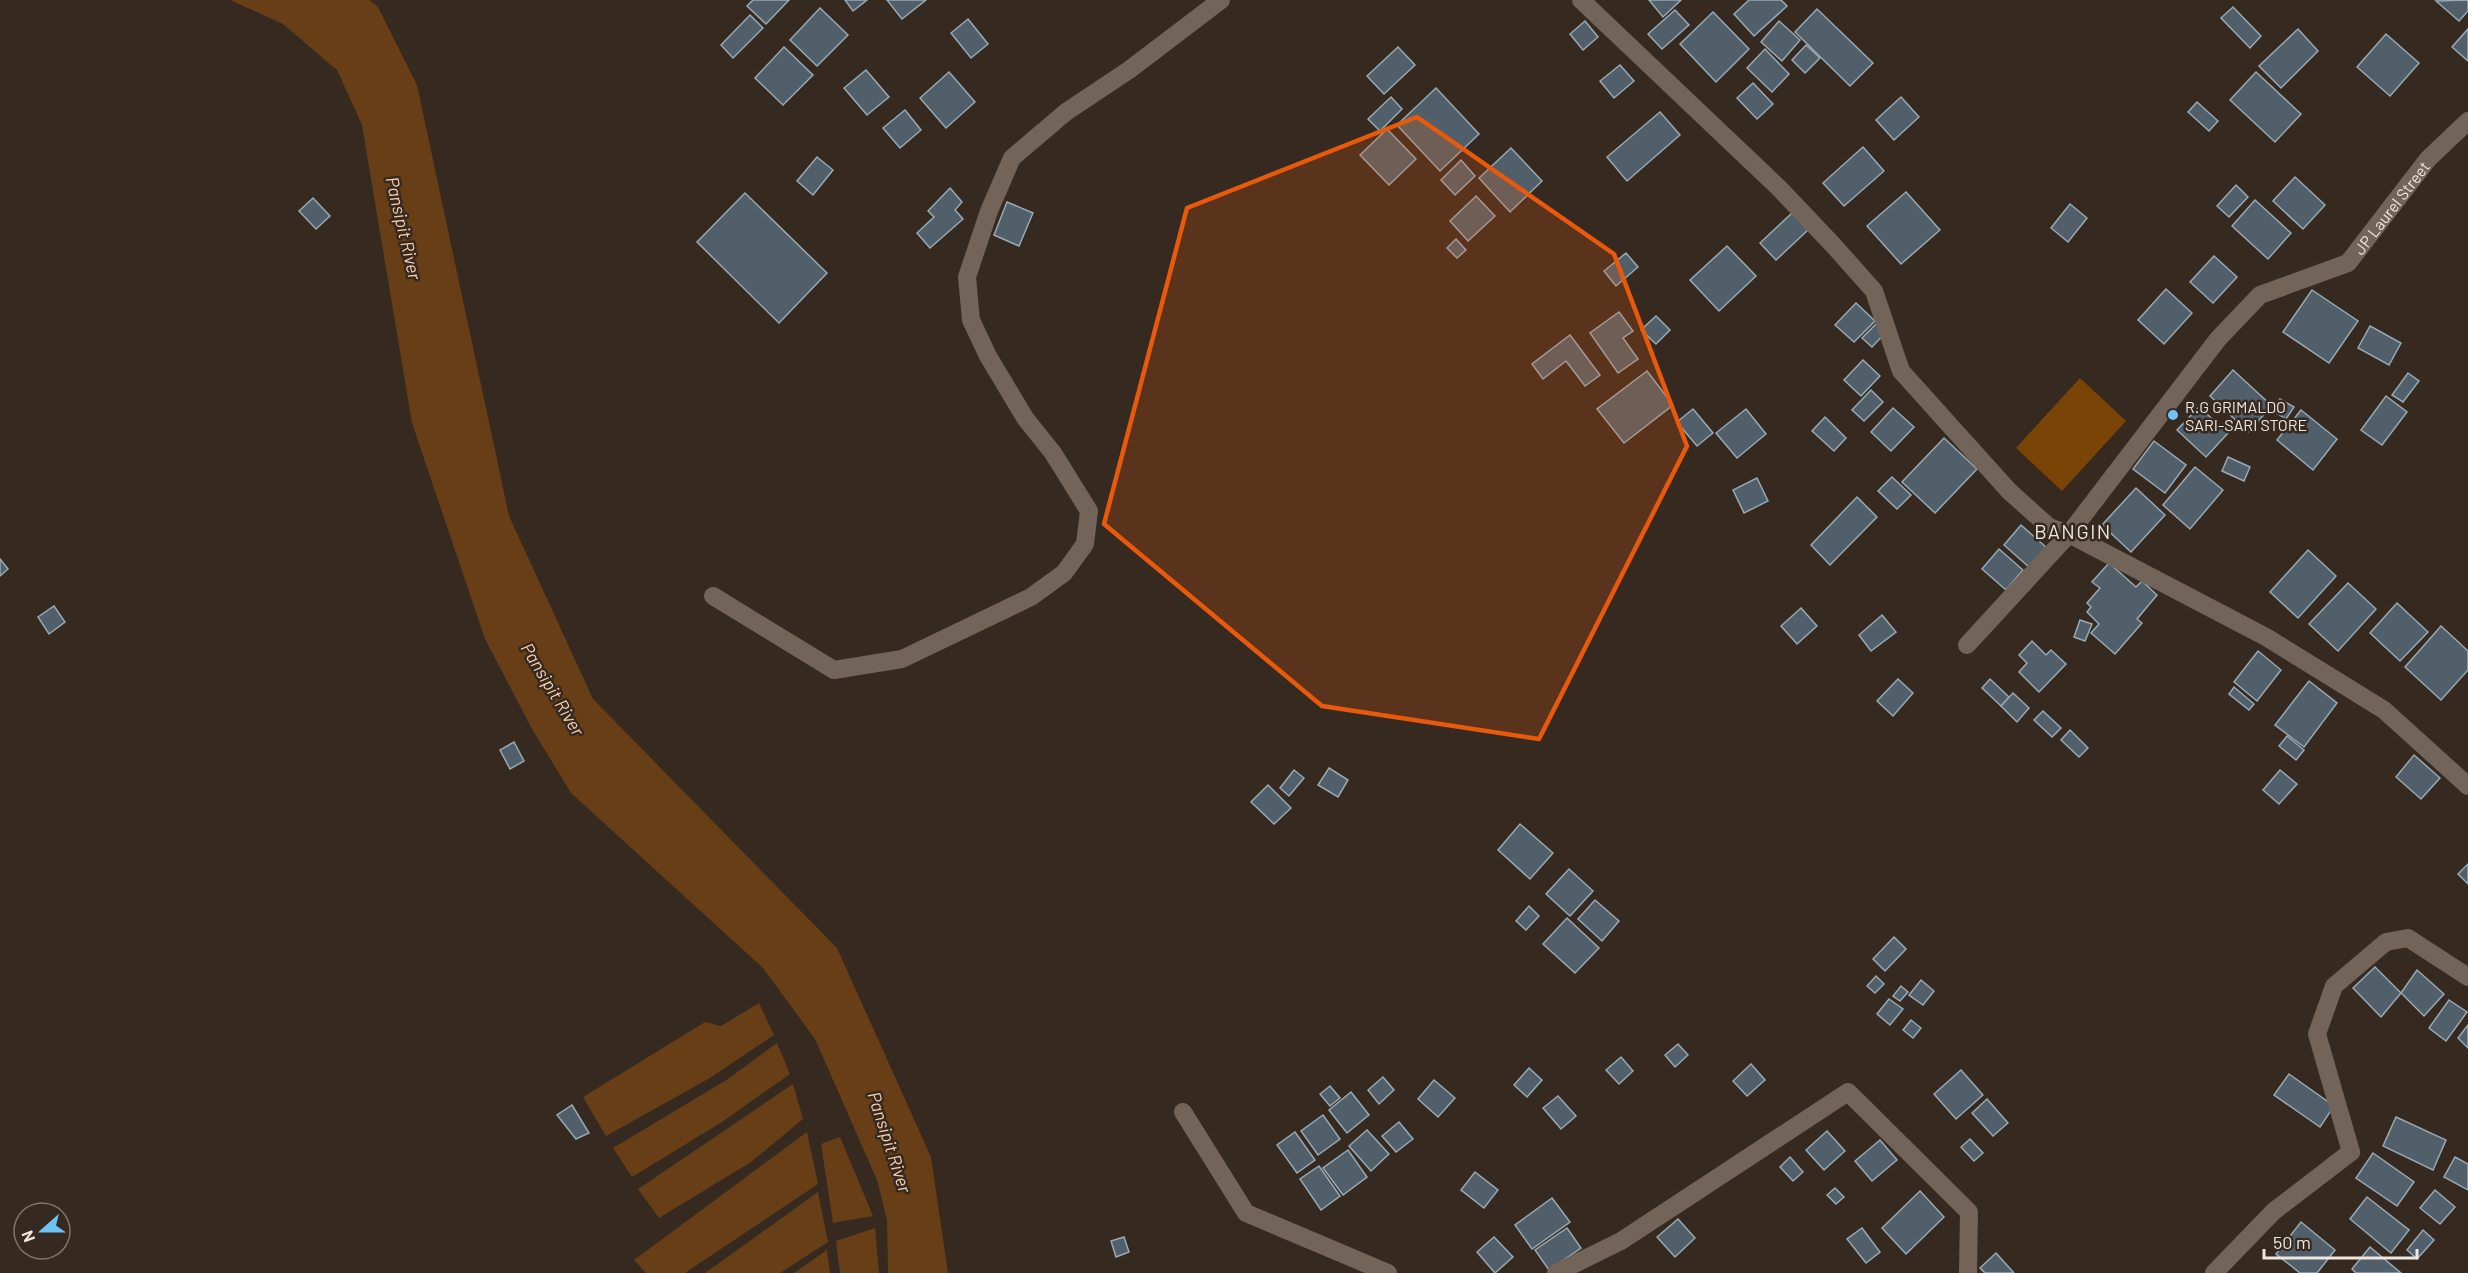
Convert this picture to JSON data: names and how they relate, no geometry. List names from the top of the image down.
{
  "streets": {
    "street": ["JP Laurel Street"]
  },
  "districts": ["BANGIN"],
  "water": ["Pansipit River"],
  "places": ["R.G GRIMALDO SARI-SARI STORE"],
  "scale_bar": "50 m",
  "north": "left"
}
